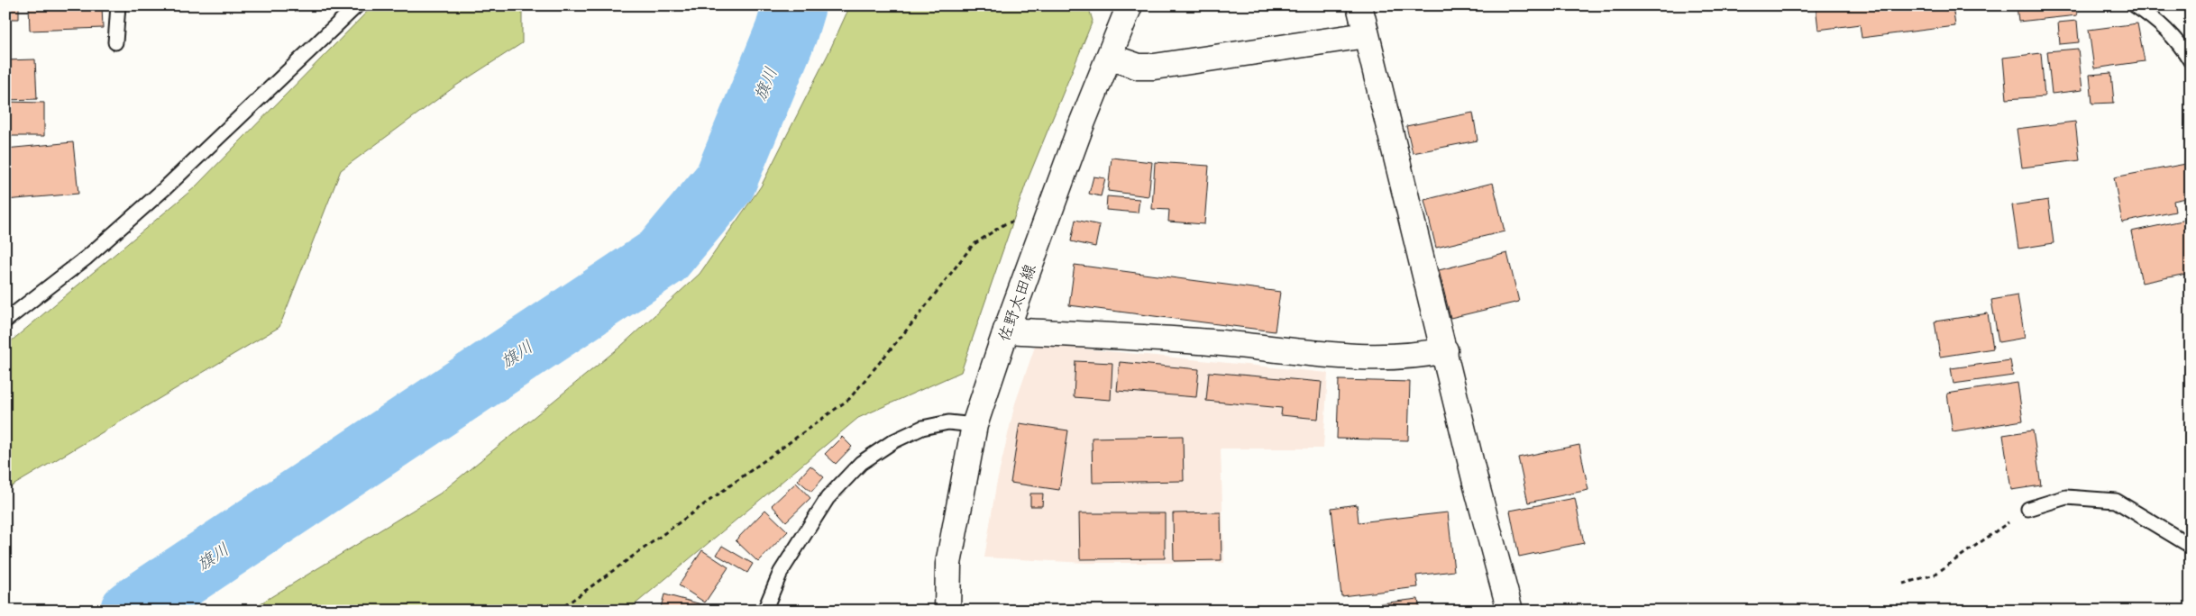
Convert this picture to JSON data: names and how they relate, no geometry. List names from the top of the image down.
{
  "streets": {
    "street": ["佐野太田線"]
  },
  "water": ["旗川"]
}
